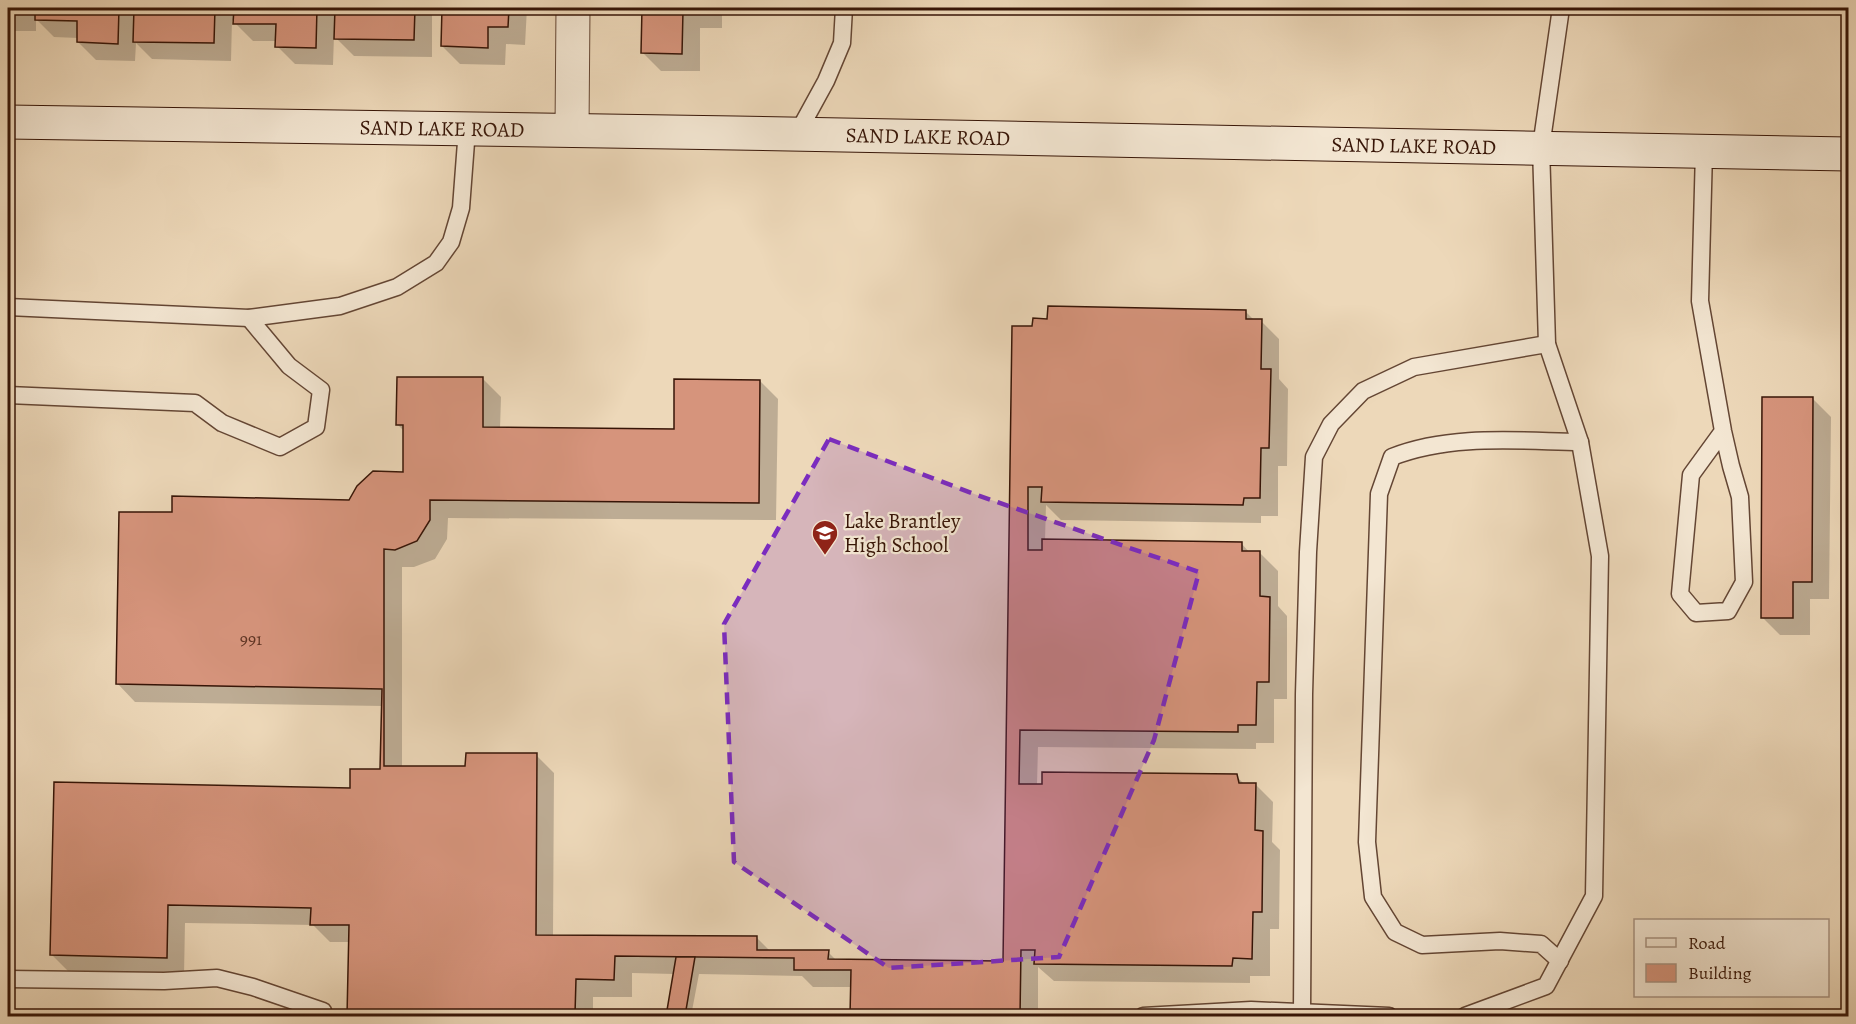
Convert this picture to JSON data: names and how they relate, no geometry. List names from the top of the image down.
{
  "streets": {
    "street": ["SAND LAKE ROAD"]
  },
  "places": {
    "school or university": ["Lake Brantley High School"]
  },
  "house_numbers": ["991"],
  "legend": ["Road", "Building"]
}
